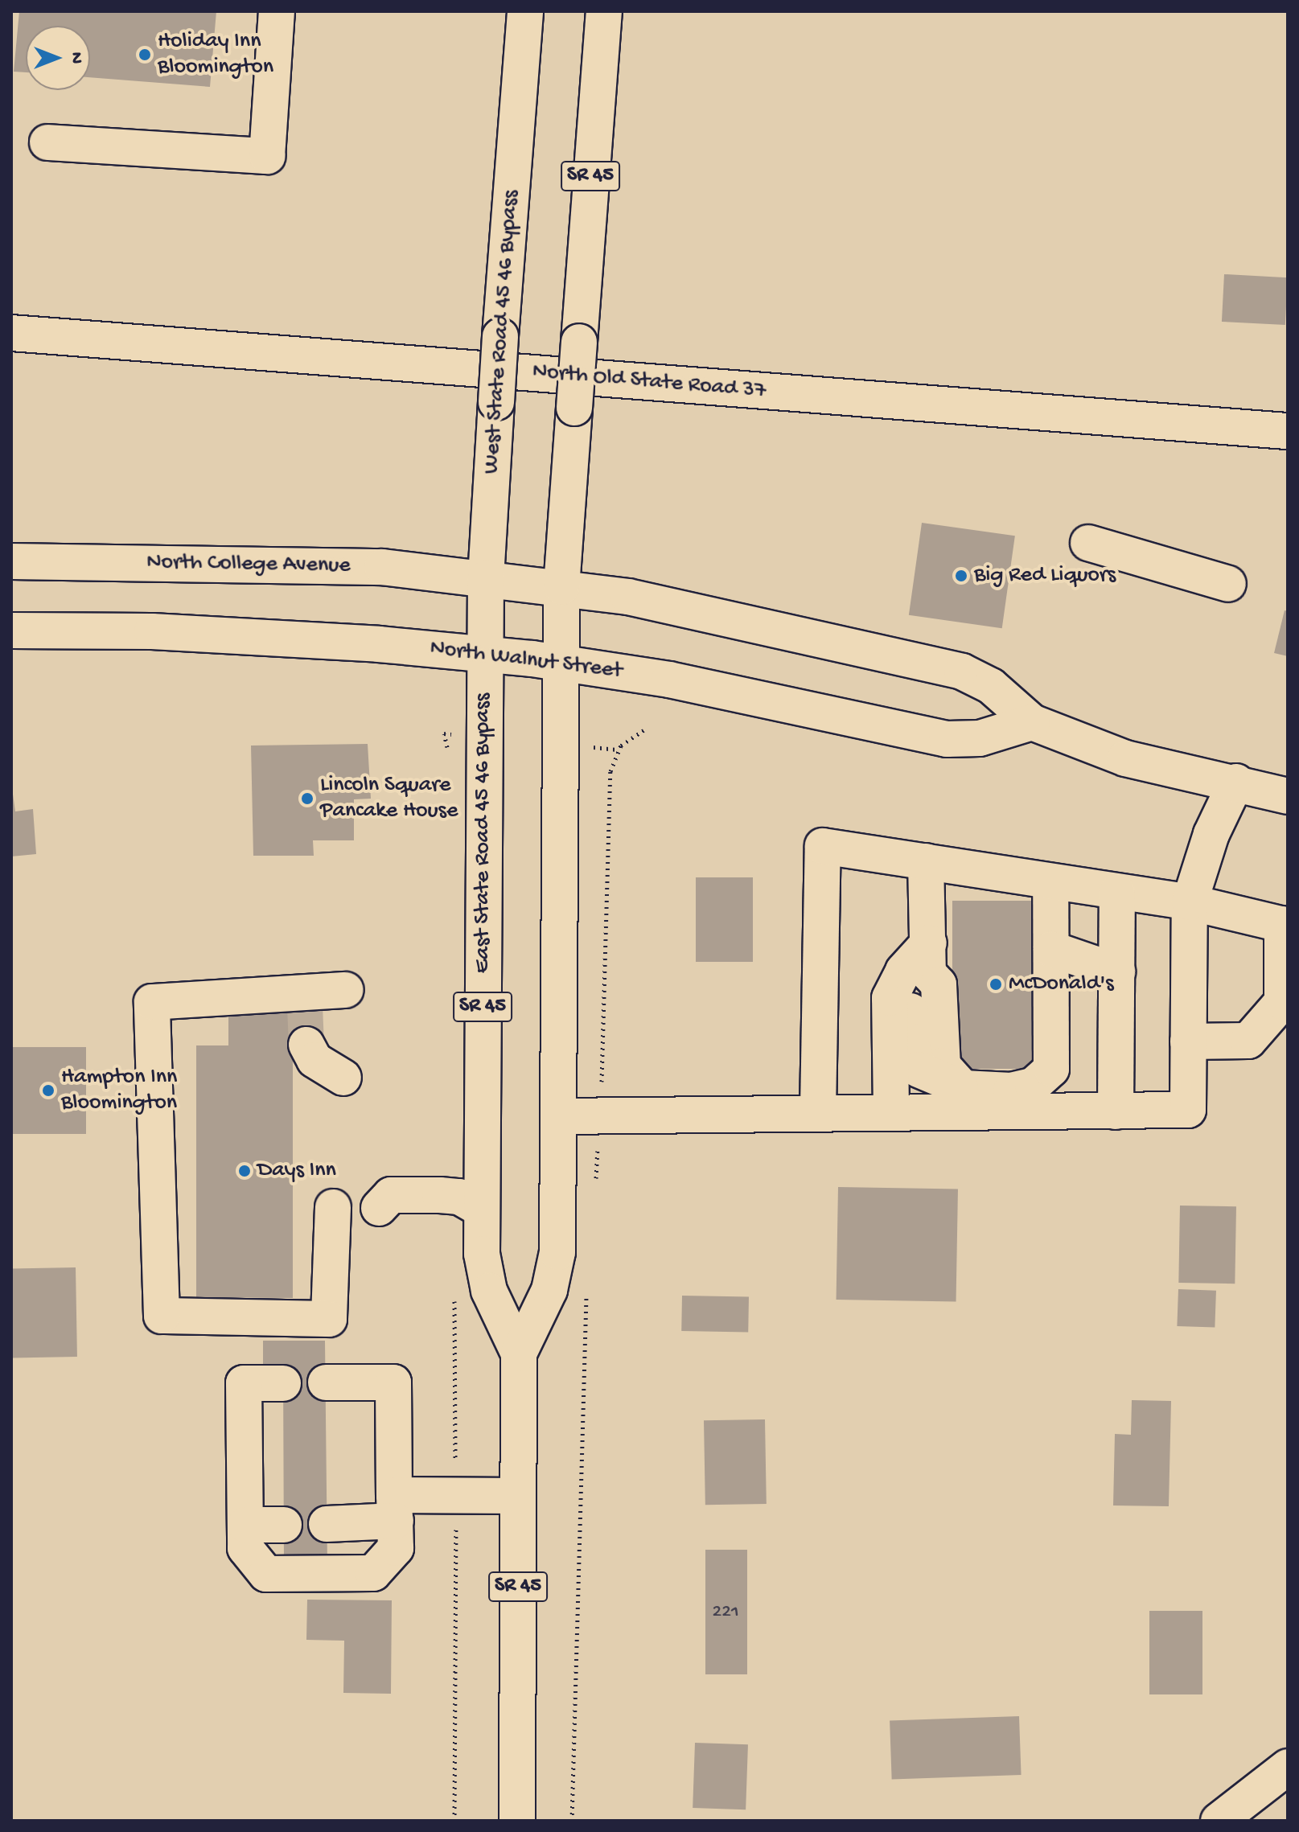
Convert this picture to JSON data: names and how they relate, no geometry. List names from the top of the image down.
{
  "streets": {
    "main road": [
      "SR 45",
      "West State Road 45 46 Bypass",
      "North Old State Road 37",
      "North College Avenue",
      "North Walnut Street",
      "East State Road 45 46 Bypass"
    ]
  },
  "crossings": [
    ["SR 45", "North Walnut Street"],
    ["SR 45", "East State Road 45 46 Bypass"],
    ["West State Road 45 46 Bypass", "North College Avenue"],
    ["West State Road 45 46 Bypass", "North Walnut Street"],
    ["West State Road 45 46 Bypass", "East State Road 45 46 Bypass"],
    ["North Walnut Street", "East State Road 45 46 Bypass"]
  ],
  "places": [
    "Holiday Inn Bloomington",
    "Big Red Liquors",
    "Lincoln Square Pancake House",
    "McDonald's",
    "Hampton Inn Bloomington",
    "Days Inn"
  ],
  "house_numbers": ["221"],
  "north": "right"
}
